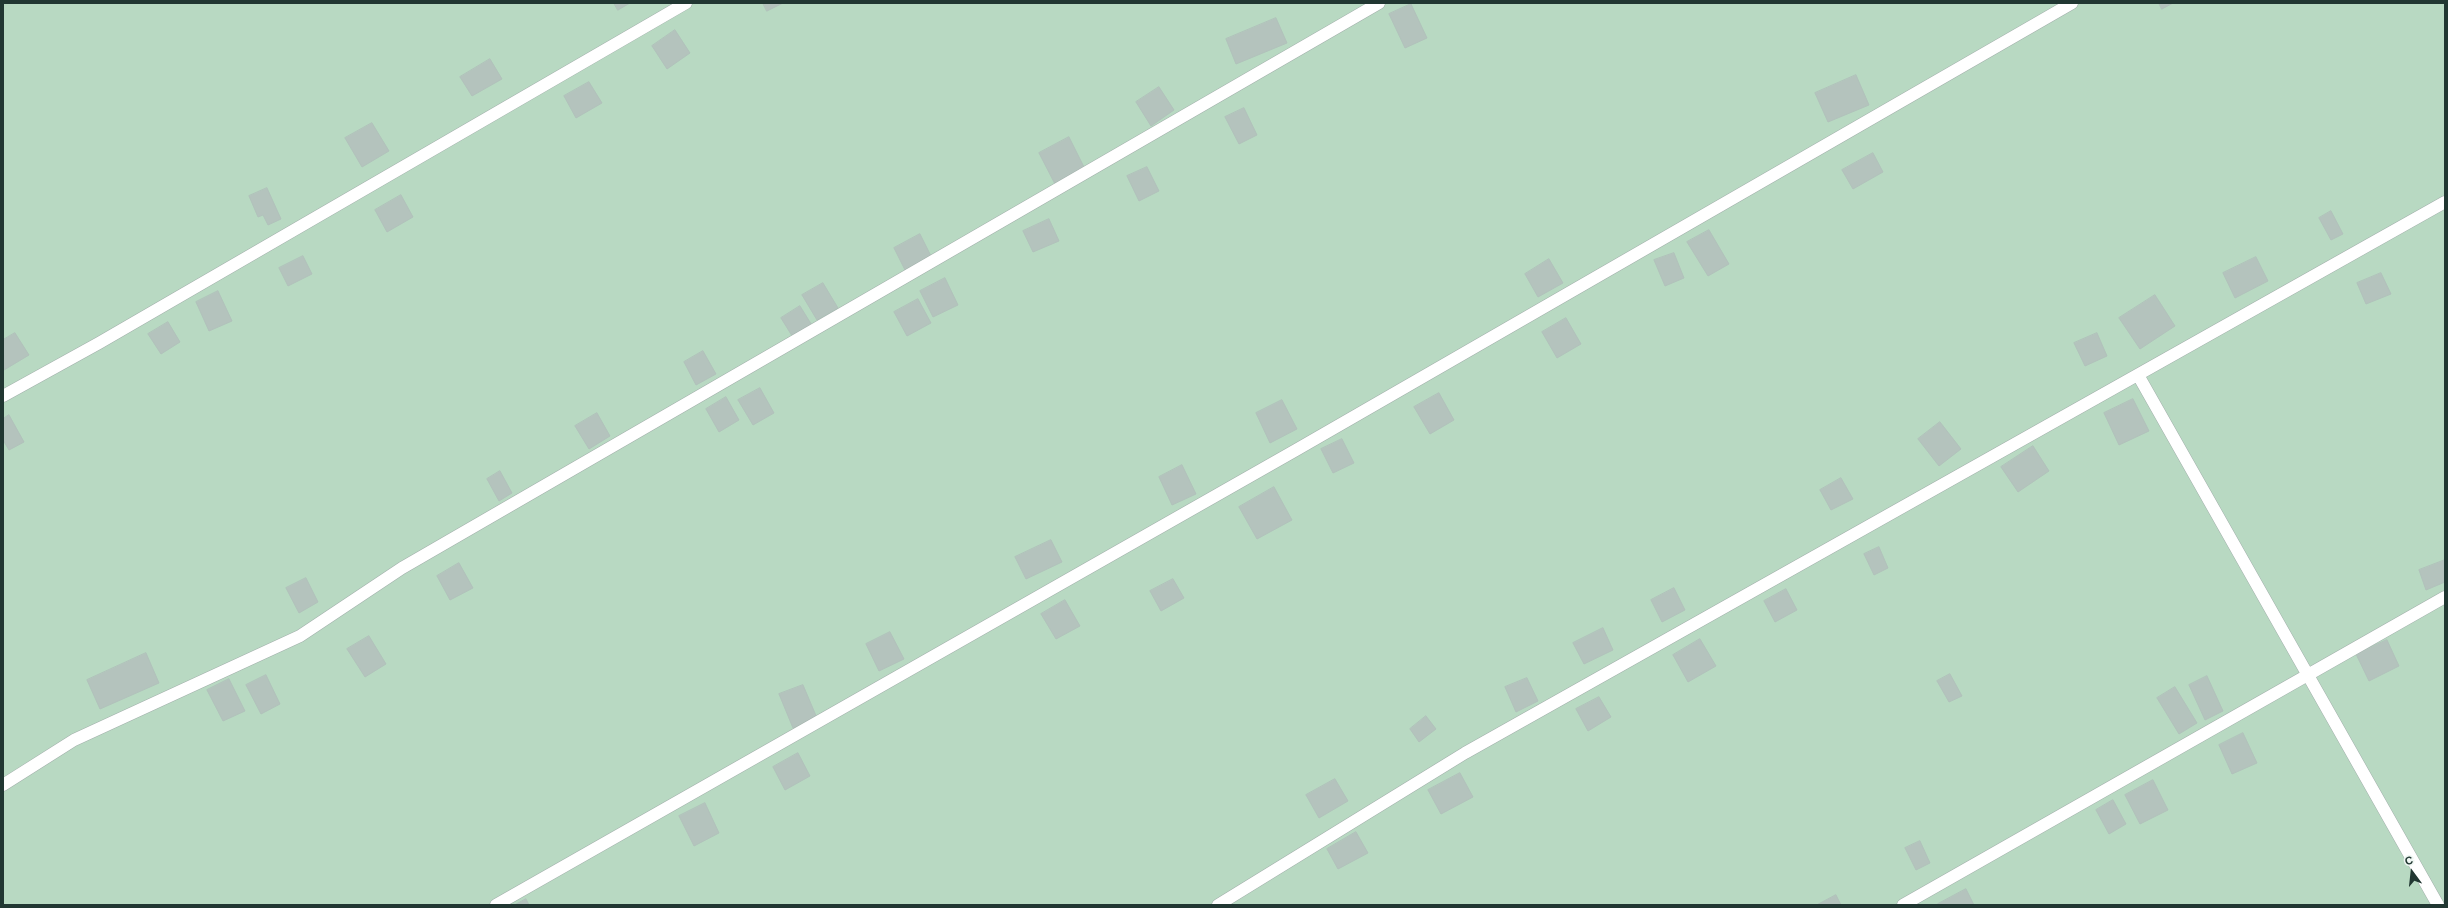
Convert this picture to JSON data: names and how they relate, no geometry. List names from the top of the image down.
{
  "north": "top"
}
